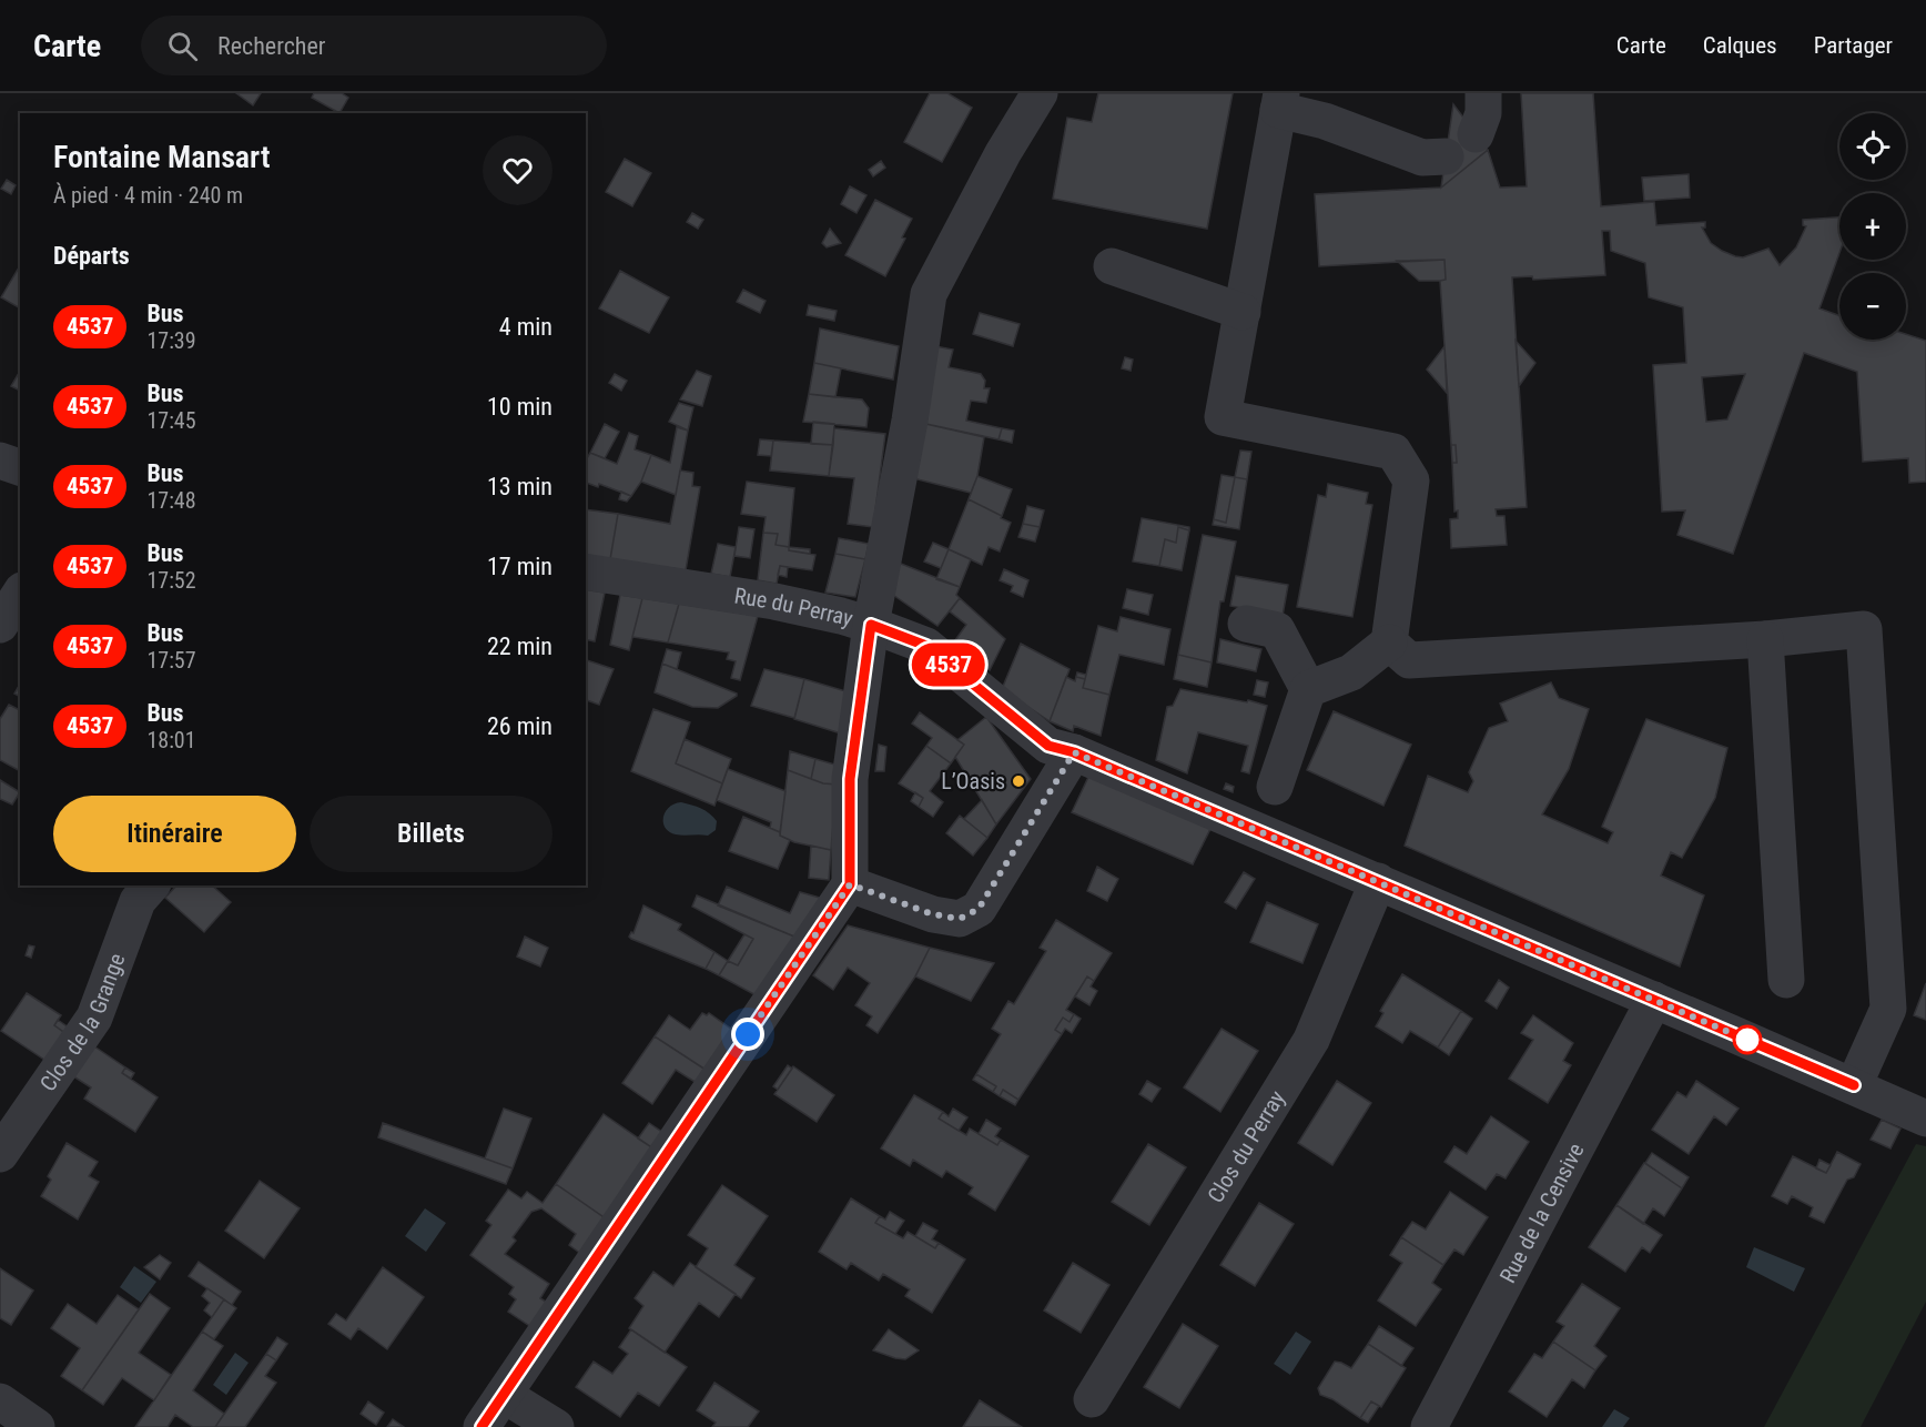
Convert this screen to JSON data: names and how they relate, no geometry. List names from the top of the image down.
{
  "streets": {
    "street": [
      "Rue du Perray",
      "Clos de la Grange",
      "Clos du Perray",
      "Rue de la Censive"
    ]
  },
  "crossings": [
    ["Rue du Perray", "Clos du Perray"],
    ["Rue du Perray", "Rue de la Censive"]
  ],
  "places": ["L’Oasis"],
  "lines": ["bus line 4537"],
  "page": {
    "header": "Carte",
    "search": "Rechercher",
    "nav": ["Carte", "Calques", "Partager"],
    "on_map": "4537",
    "map_buttons": ["+", "−"],
    "heading": [
      ["Fontaine Mansart", "À pied · 4 min · 240 m"],
      "Départs"
    ],
    "list": [
      {
        "mark": "4537",
        "name": "Bus",
        "note": "17:39",
        "value": "4 min"
      },
      {
        "mark": "4537",
        "name": "Bus",
        "note": "17:45",
        "value": "10 min"
      },
      {
        "mark": "4537",
        "name": "Bus",
        "note": "17:48",
        "value": "13 min"
      },
      {
        "mark": "4537",
        "name": "Bus",
        "note": "17:52",
        "value": "17 min"
      },
      {
        "mark": "4537",
        "name": "Bus",
        "note": "17:57",
        "value": "22 min"
      },
      {
        "mark": "4537",
        "name": "Bus",
        "note": "18:01",
        "value": "26 min"
      }
    ],
    "buttons": ["Itinéraire", "Billets"]
  }
}
